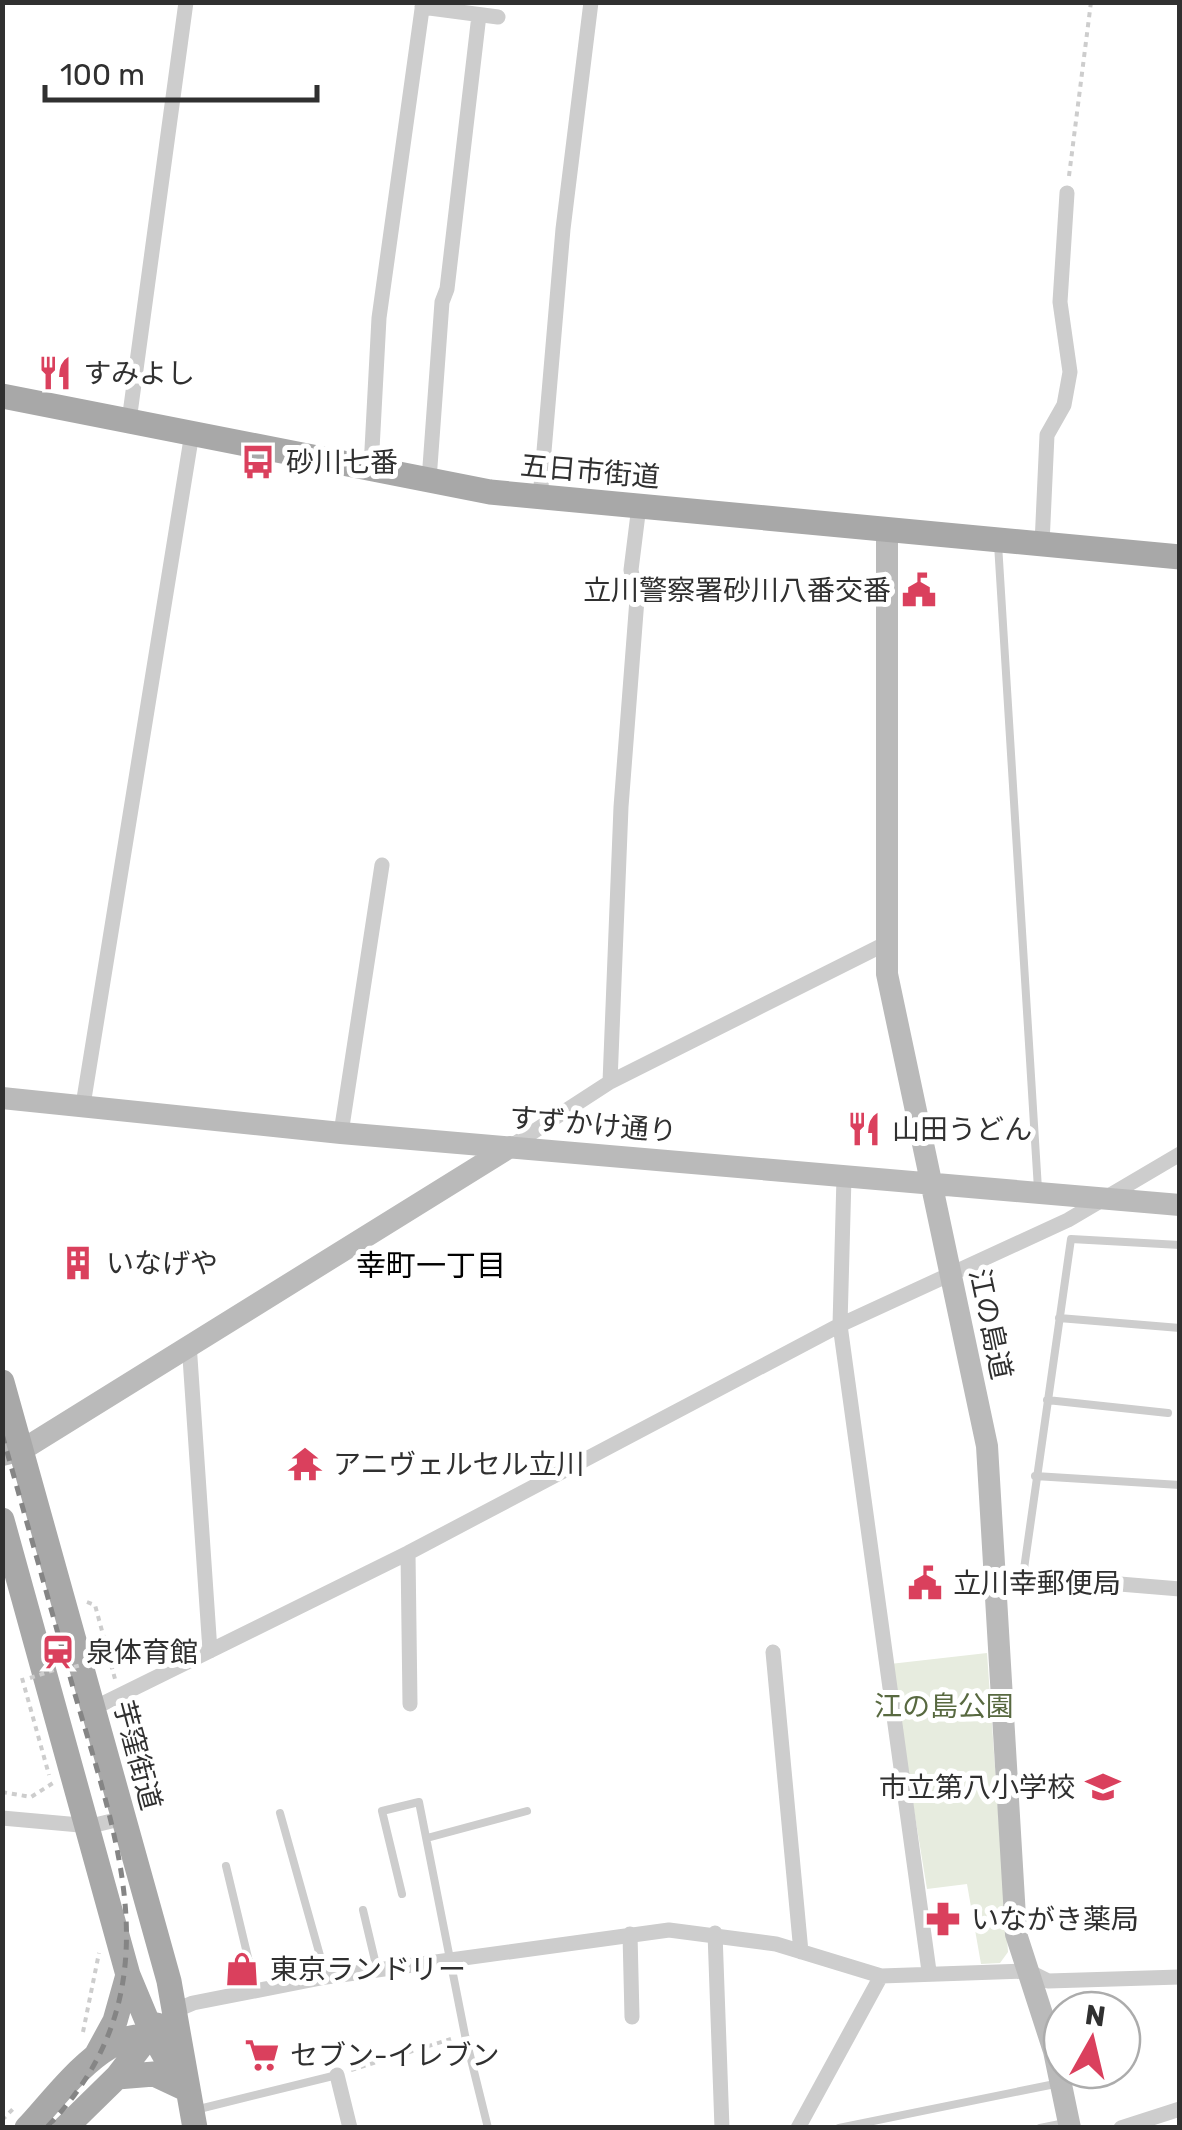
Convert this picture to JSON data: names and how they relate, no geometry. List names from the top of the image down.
{
  "streets": {
    "main road": ["五日市街道", "芋窪街道"],
    "street": ["すずかけ通り", "江の島道"]
  },
  "crossings": [
    ["五日市街道", "江の島道"],
    ["すずかけ通り", "江の島道"]
  ],
  "districts": ["幸町一丁目"],
  "parks": ["江の島公園"],
  "places": {
    "restaurant": ["すみよし", "山田うどん"],
    "bus stop": ["砂川七番"],
    "public building": ["立川警察署砂川八番交番", "立川幸郵便局"],
    "building": ["いなげや"],
    "temple": ["アニヴェルセル立川"],
    "station": ["泉体育館"],
    "school or university": ["市立第八小学校"],
    "pharmacy": ["いながき薬局"],
    "shop": ["東京ランドリー"],
    "supermarket": ["セブン-イレブン"]
  },
  "scale_bar": "100 m",
  "north": "top"
}
